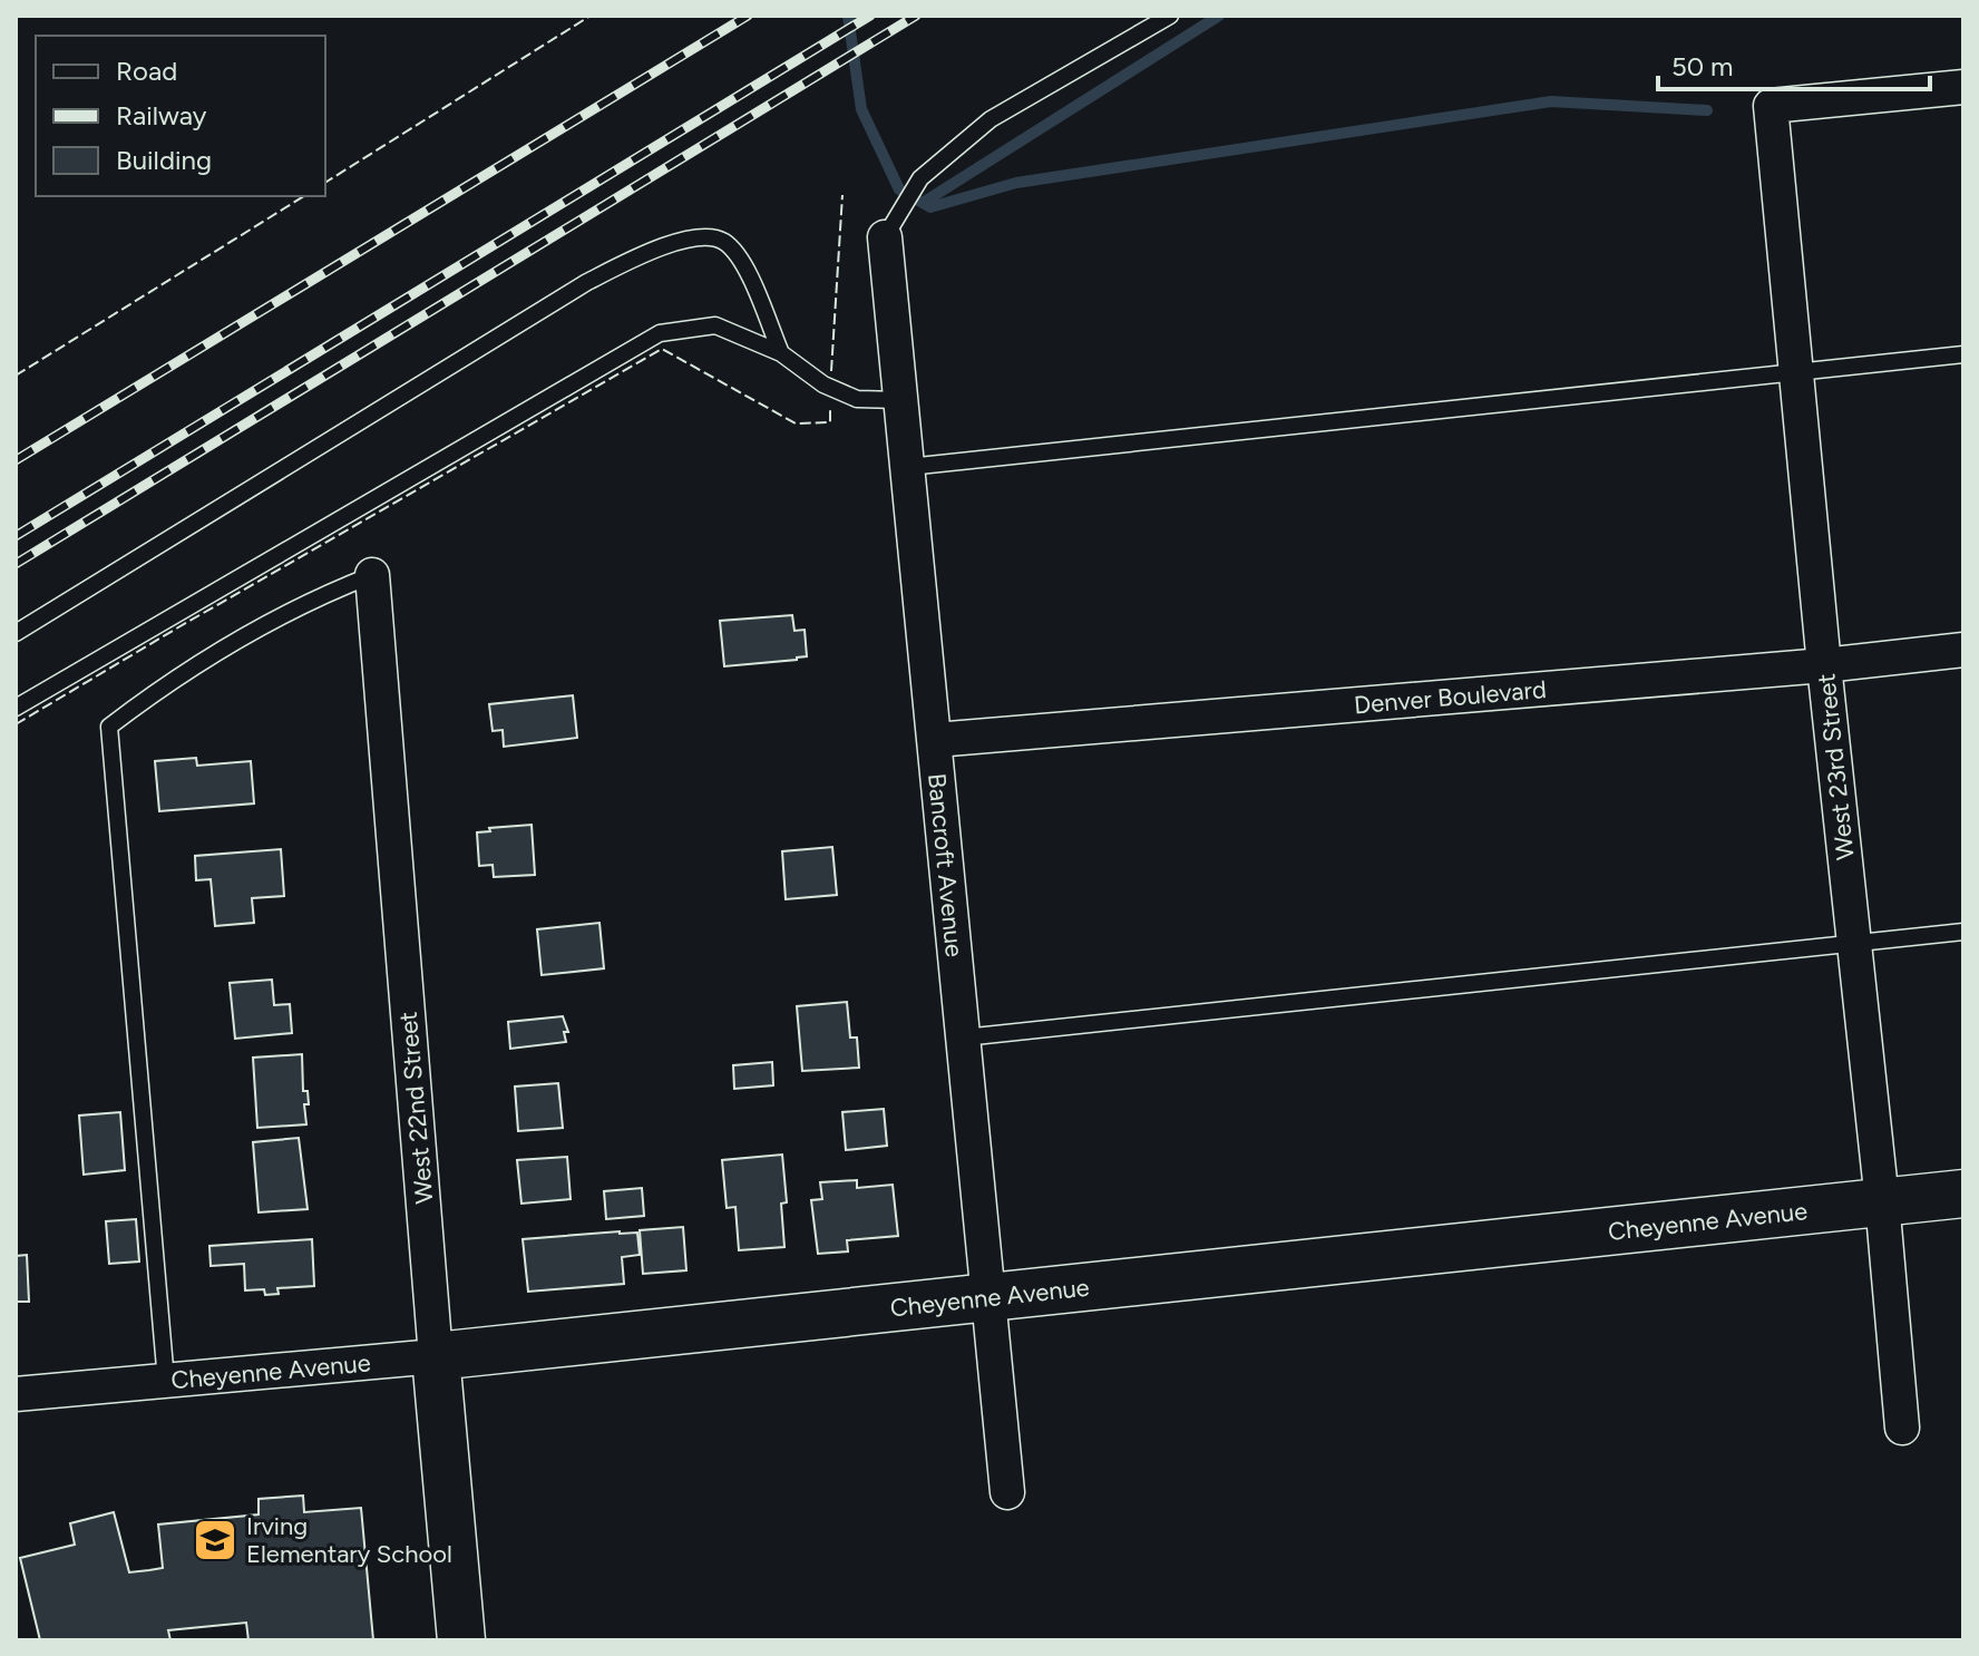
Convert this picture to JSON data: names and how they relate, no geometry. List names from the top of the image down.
{
  "streets": {
    "street": [
      "Denver Boulevard",
      "West 23rd Street",
      "Bancroft Avenue",
      "West 22nd Street",
      "Cheyenne Avenue"
    ]
  },
  "crossings": [
    ["Denver Boulevard", "West 23rd Street"],
    ["Denver Boulevard", "Bancroft Avenue"],
    ["West 23rd Street", "Cheyenne Avenue"],
    ["Bancroft Avenue", "Cheyenne Avenue"],
    ["West 22nd Street", "Cheyenne Avenue"]
  ],
  "places": {
    "school or university": ["Irving Elementary School"]
  },
  "legend": ["Road", "Railway", "Building"],
  "scale_bar": "50 m"
}
